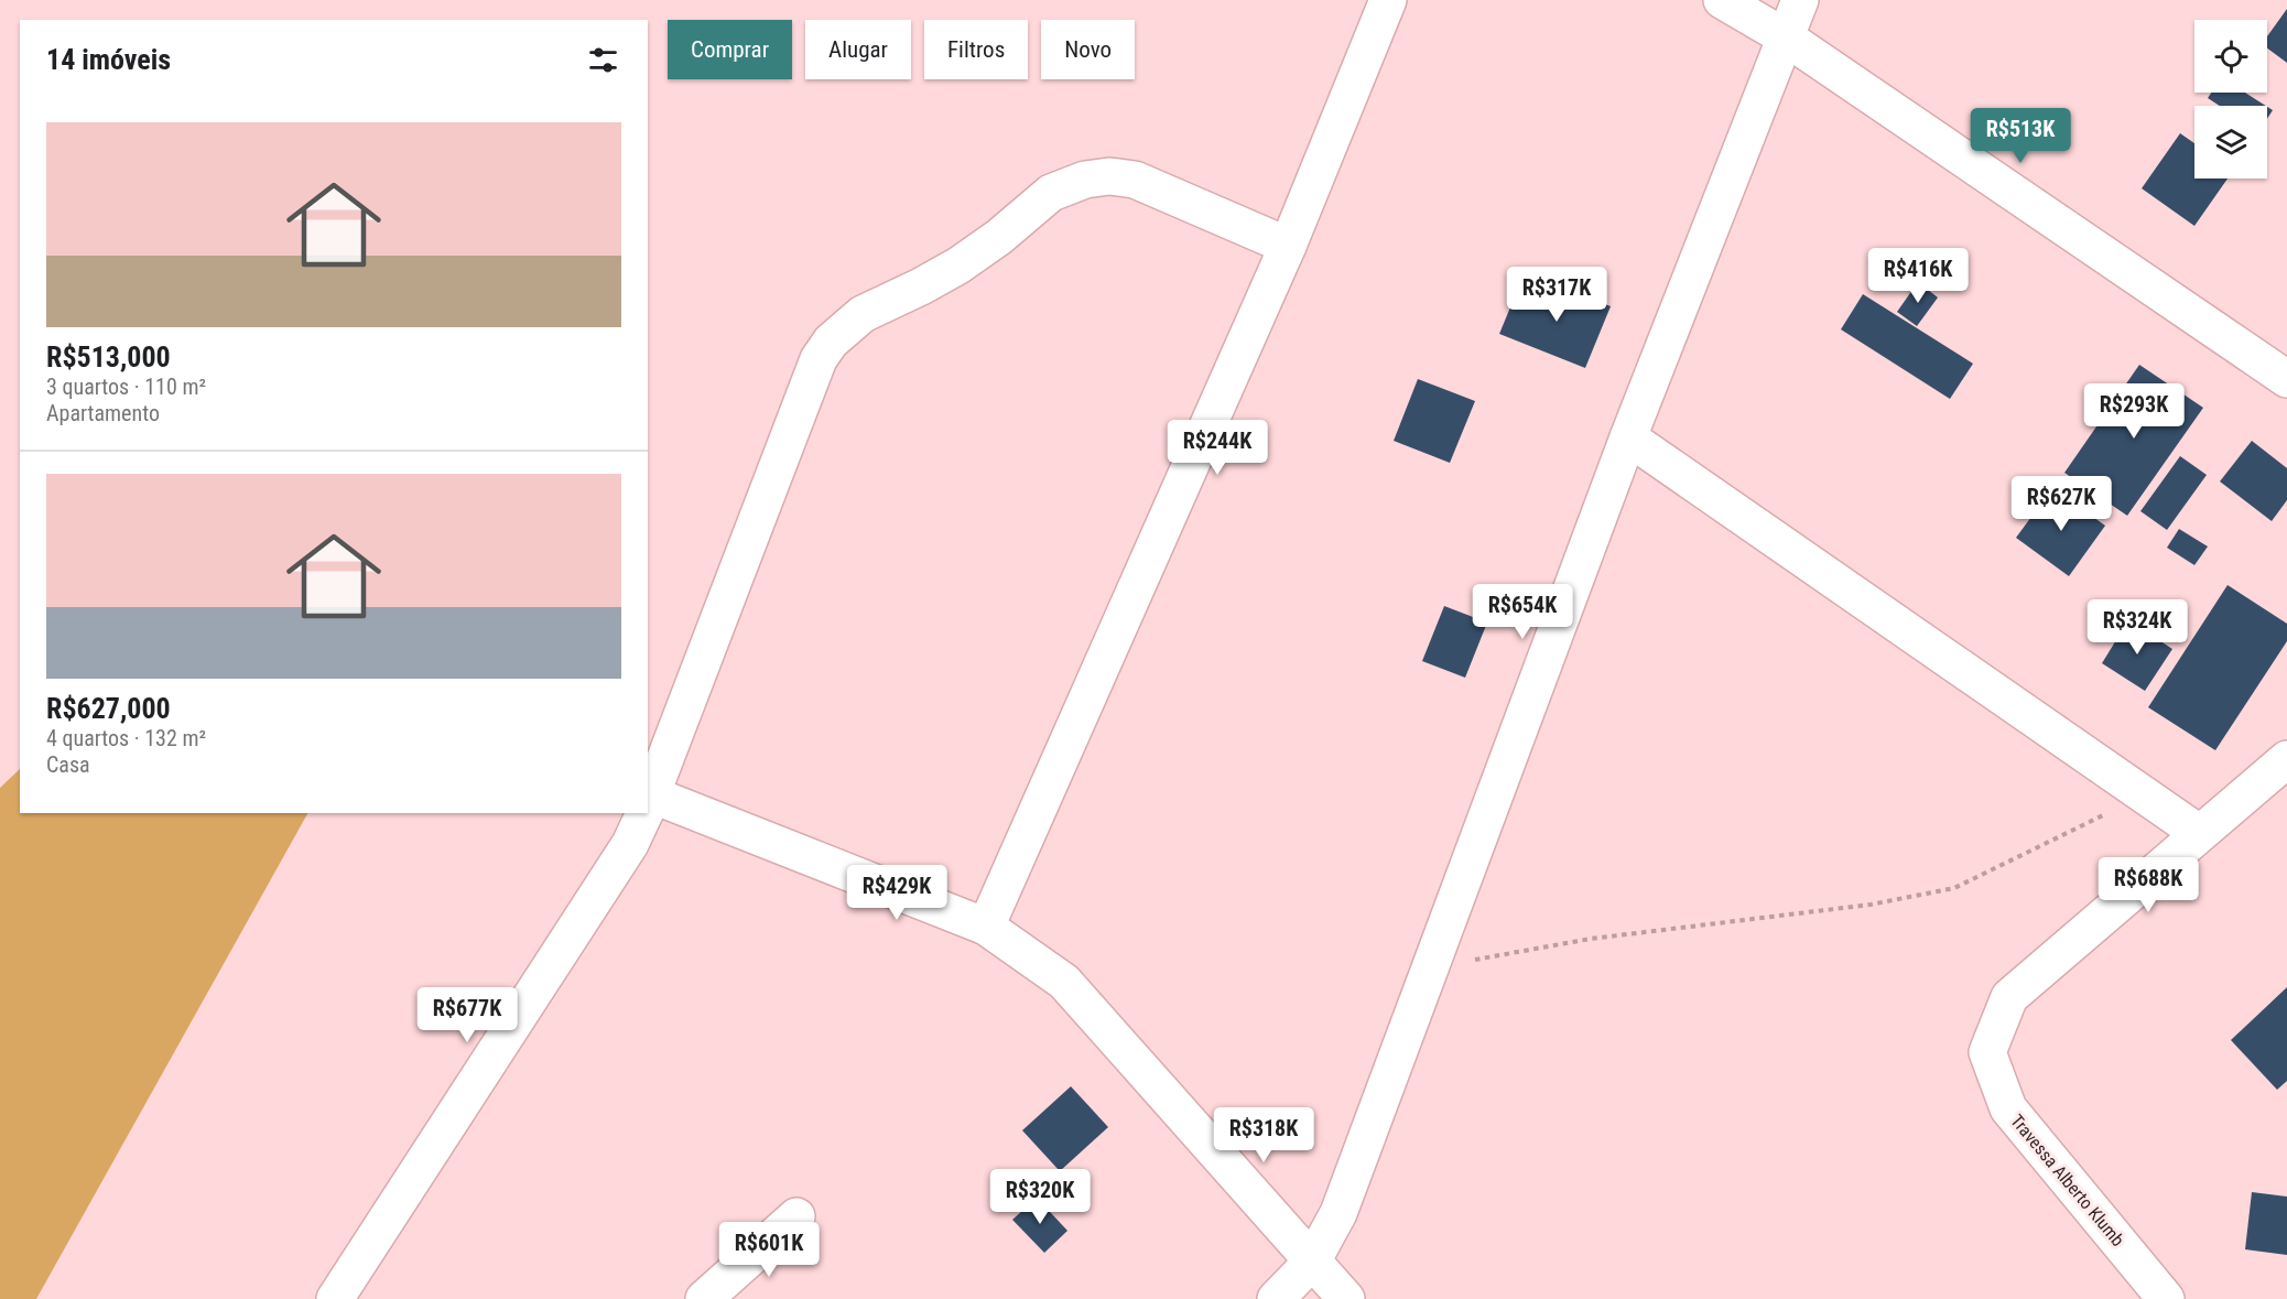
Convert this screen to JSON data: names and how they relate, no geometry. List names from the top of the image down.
{
  "streets": {
    "street": ["Travessa Alberto Klumb"]
  },
  "page": {
    "chip": [
      "Comprar",
      "Alugar",
      "Filtros",
      "Novo"
    ],
    "heading": "14 imóveis",
    "list": [
      {
        "name": "R$513,000",
        "note": "3 quartos · 110 m² · Apartamento"
      },
      {
        "name": "R$627,000",
        "note": "4 quartos · 132 m² · Casa"
      }
    ],
    "price": [
      "R$513K",
      "R$416K",
      "R$317K",
      "R$293K",
      "R$244K",
      "R$627K",
      "R$654K",
      "R$324K",
      "R$688K",
      "R$429K",
      "R$677K",
      "R$318K",
      "R$320K",
      "R$601K"
    ]
  }
}
